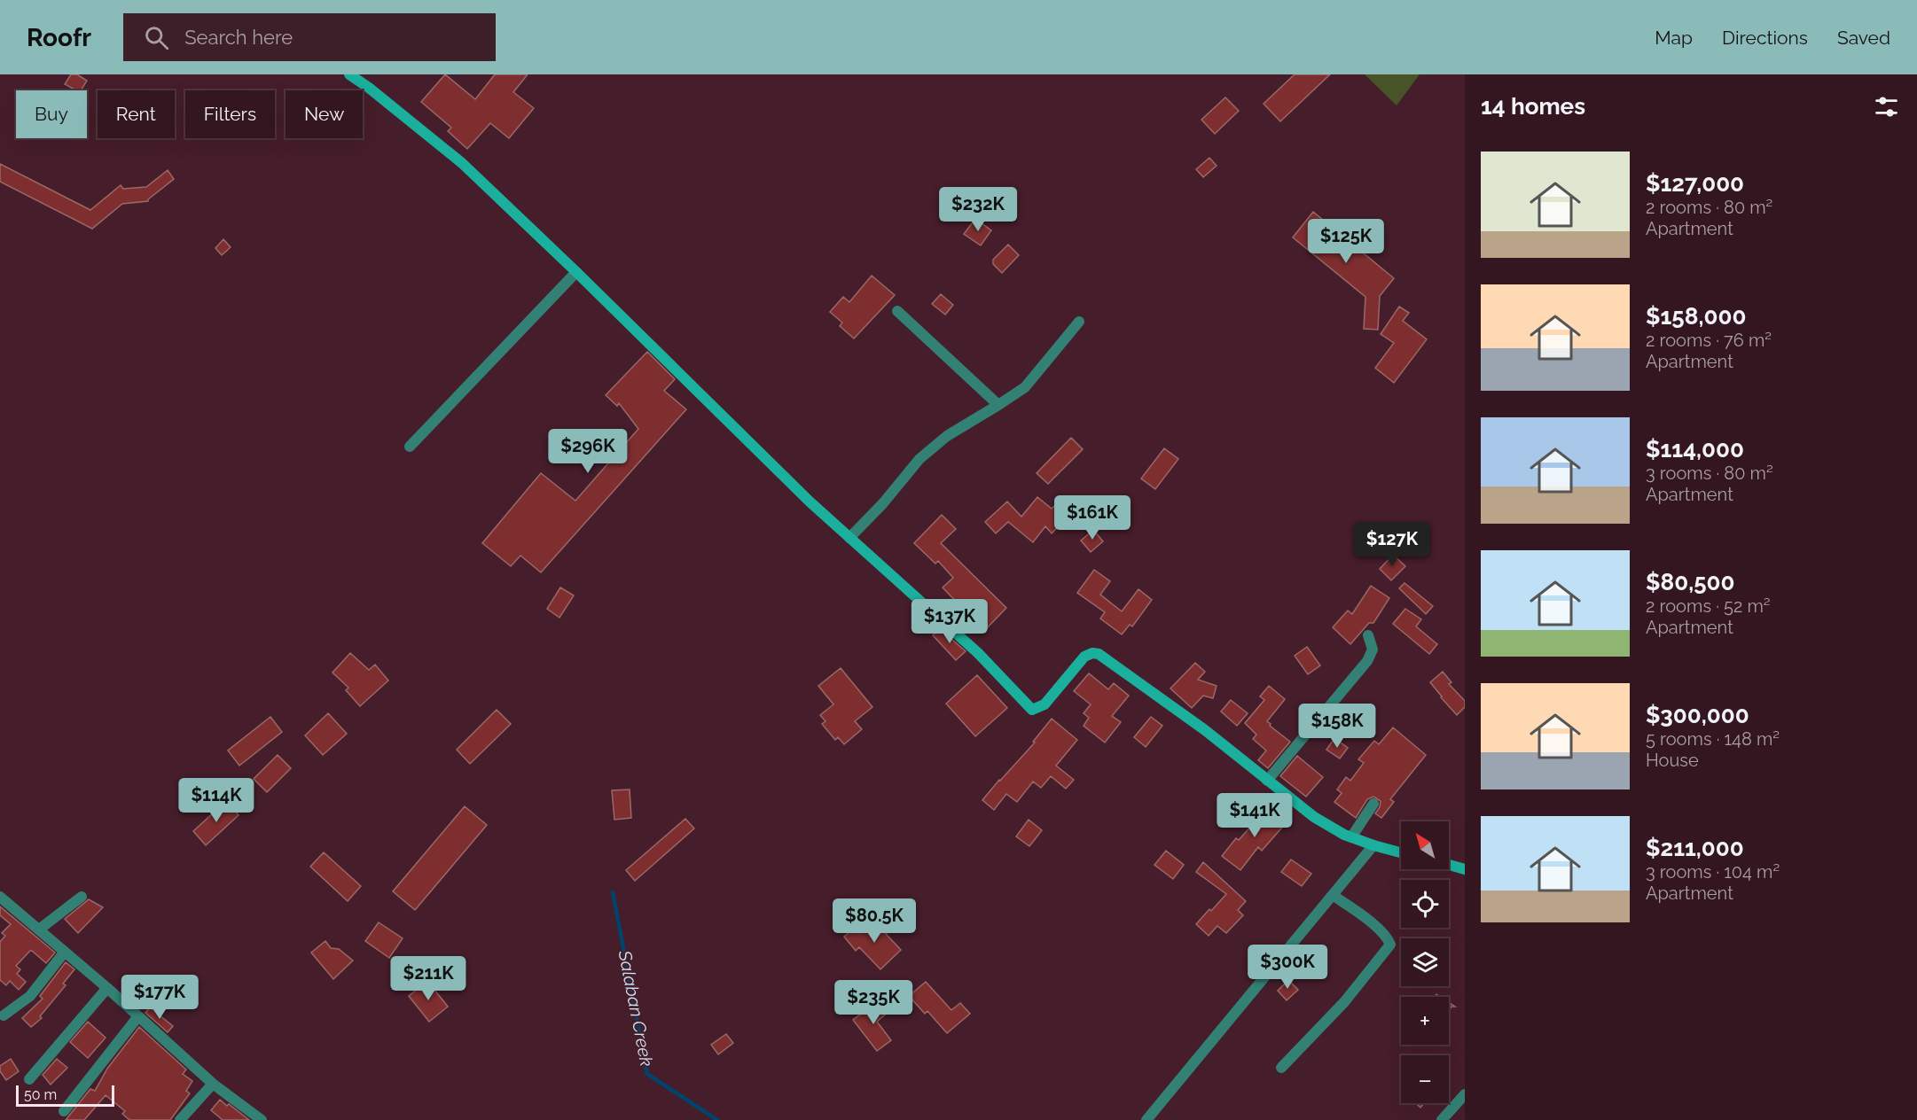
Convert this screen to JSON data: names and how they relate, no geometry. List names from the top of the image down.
{
  "water": ["Salaban Creek"],
  "scale_bar": "50 m",
  "north": "top left",
  "page": {
    "header": "Roofr",
    "search": "Search here",
    "nav": ["Map", "Directions", "Saved"],
    "heading": "14 homes",
    "chip": [
      "Buy",
      "Rent",
      "Filters",
      "New"
    ],
    "list": [
      {
        "name": "$127,000",
        "note": "2 rooms · 80 m² · Apartment"
      },
      {
        "name": "$158,000",
        "note": "2 rooms · 76 m² · Apartment"
      },
      {
        "name": "$114,000",
        "note": "3 rooms · 80 m² · Apartment"
      },
      {
        "name": "$80,500",
        "note": "2 rooms · 52 m² · Apartment"
      },
      {
        "name": "$300,000",
        "note": "5 rooms · 148 m² · House"
      },
      {
        "name": "$211,000",
        "note": "3 rooms · 104 m² · Apartment"
      }
    ],
    "price": [
      "$232K",
      "$125K",
      "$296K",
      "$161K",
      "$127K",
      "$137K",
      "$158K",
      "$114K",
      "$141K",
      "$80.5K",
      "$300K",
      "$211K",
      "$177K",
      "$235K"
    ],
    "map_buttons": ["+", "−"],
    "scale": "50 m"
  }
}
